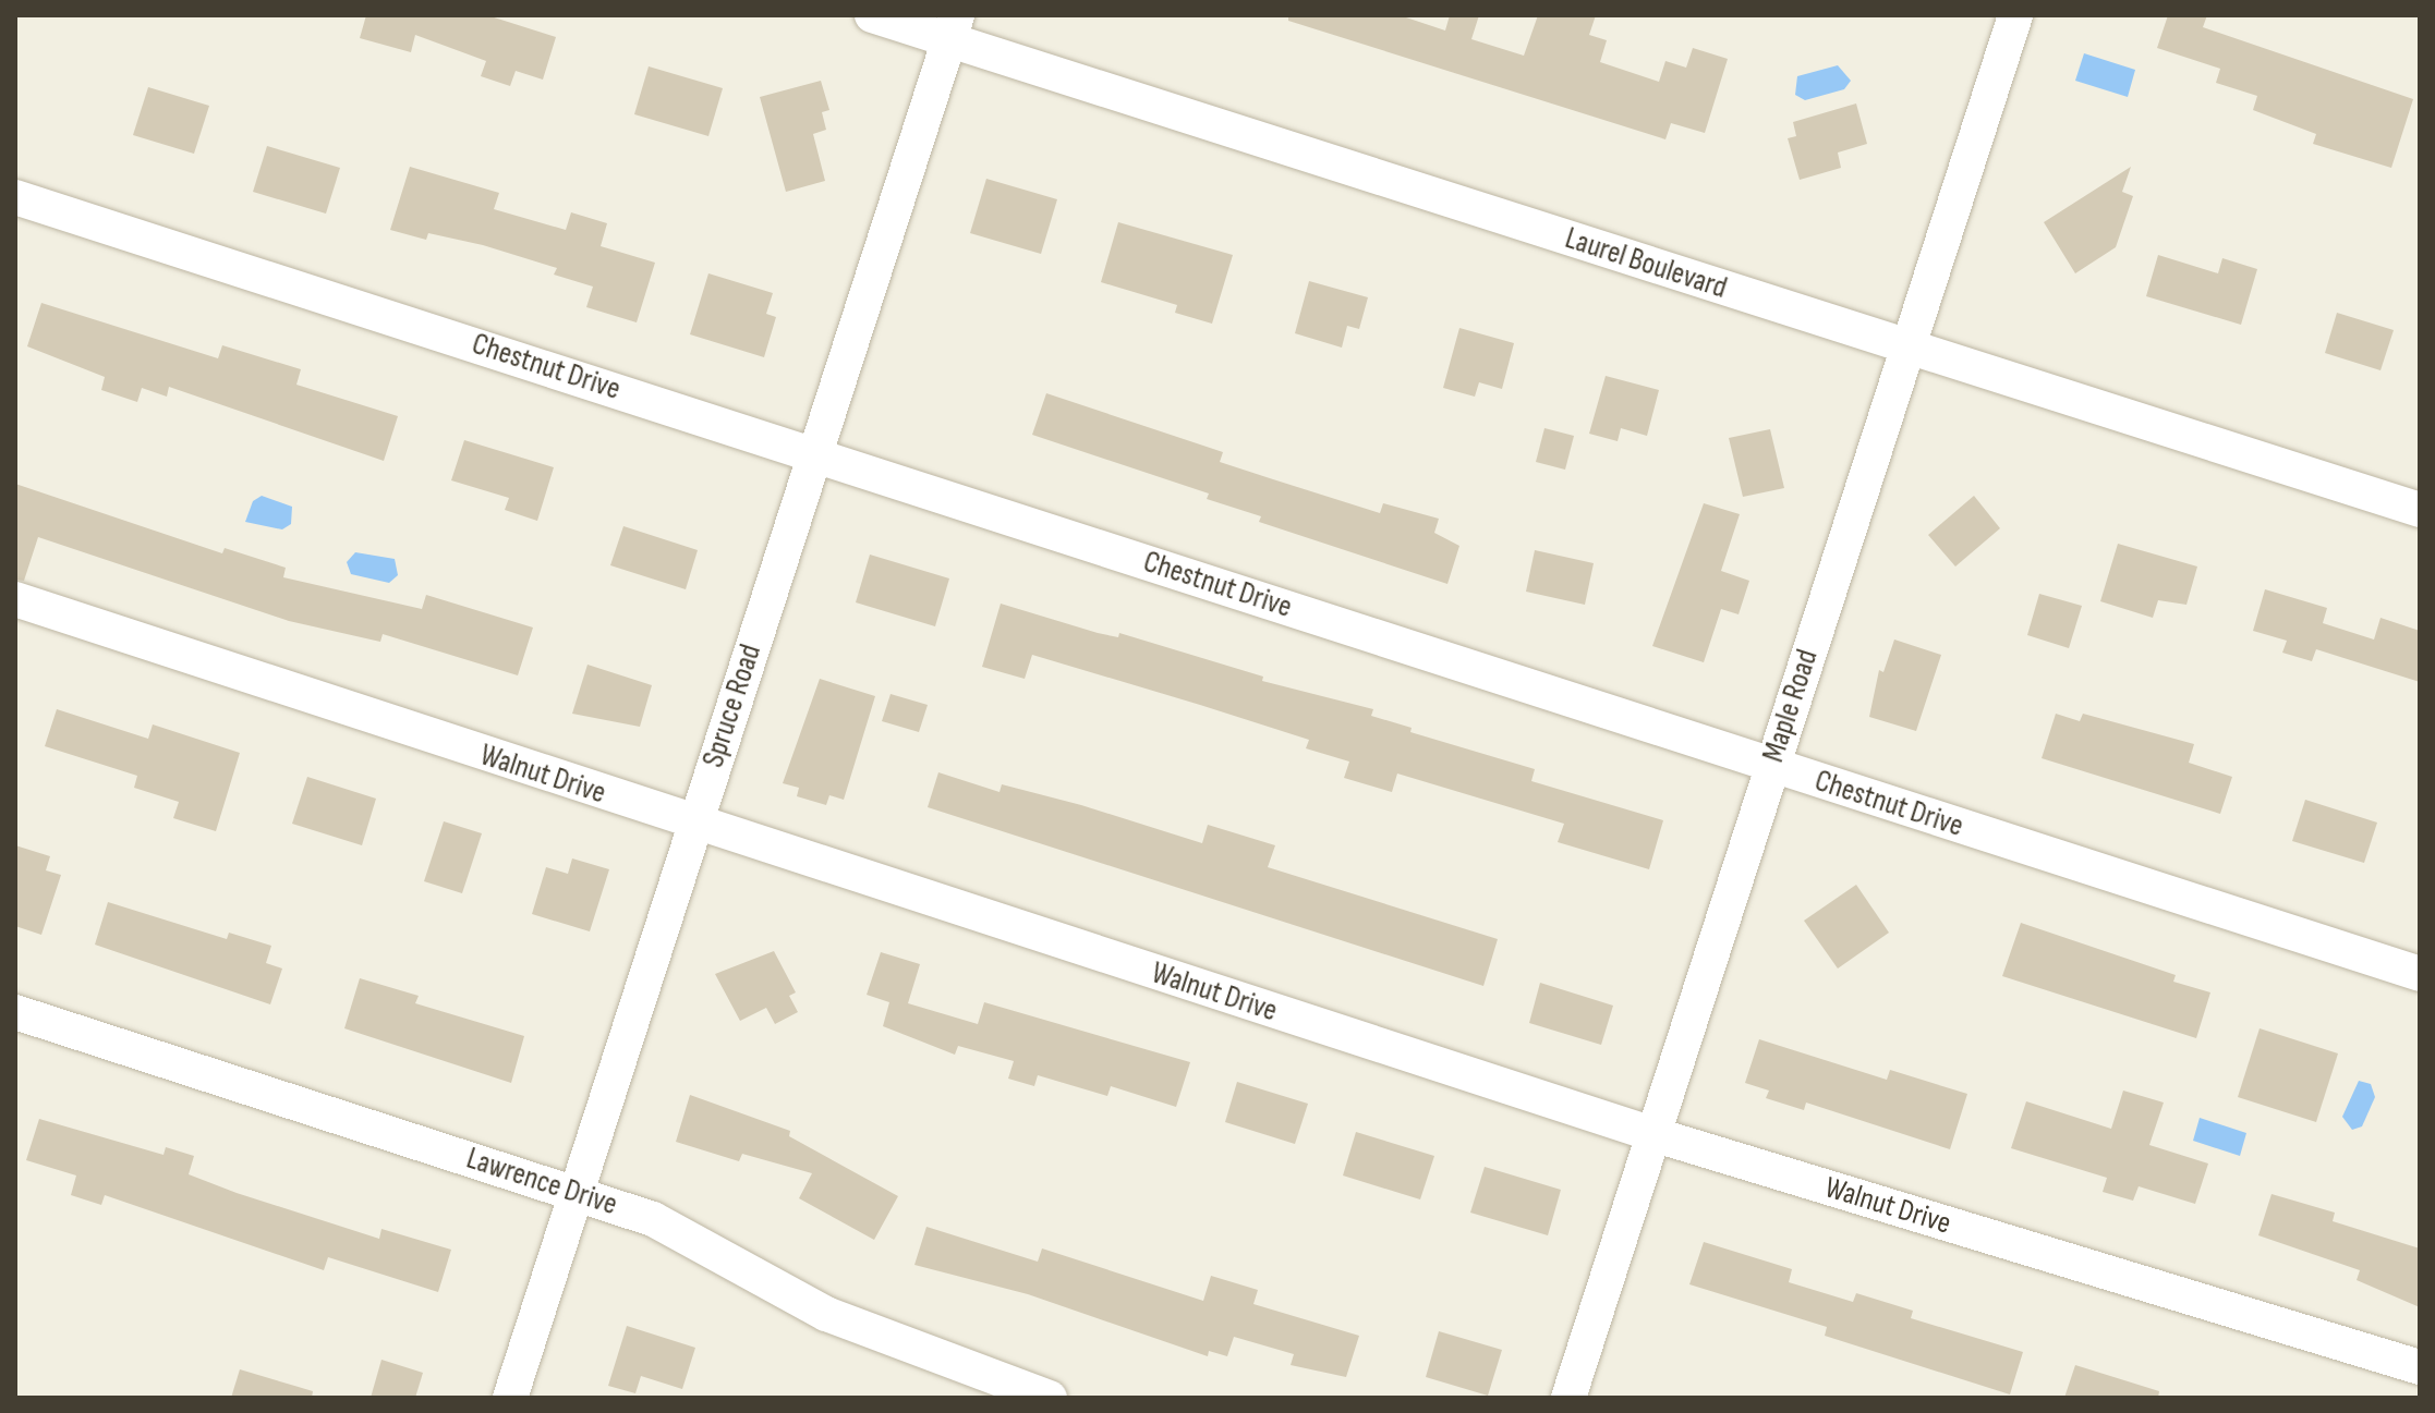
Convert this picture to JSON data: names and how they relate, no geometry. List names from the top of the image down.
{
  "streets": {
    "street": [
      "Laurel Boulevard",
      "Chestnut Drive",
      "Spruce Road",
      "Maple Road",
      "Walnut Drive",
      "Lawrence Drive"
    ]
  },
  "crossings": [
    ["Laurel Boulevard", "Spruce Road"],
    ["Laurel Boulevard", "Maple Road"],
    ["Chestnut Drive", "Spruce Road"],
    ["Chestnut Drive", "Maple Road"],
    ["Spruce Road", "Walnut Drive"],
    ["Spruce Road", "Lawrence Drive"],
    ["Maple Road", "Walnut Drive"]
  ]
}
